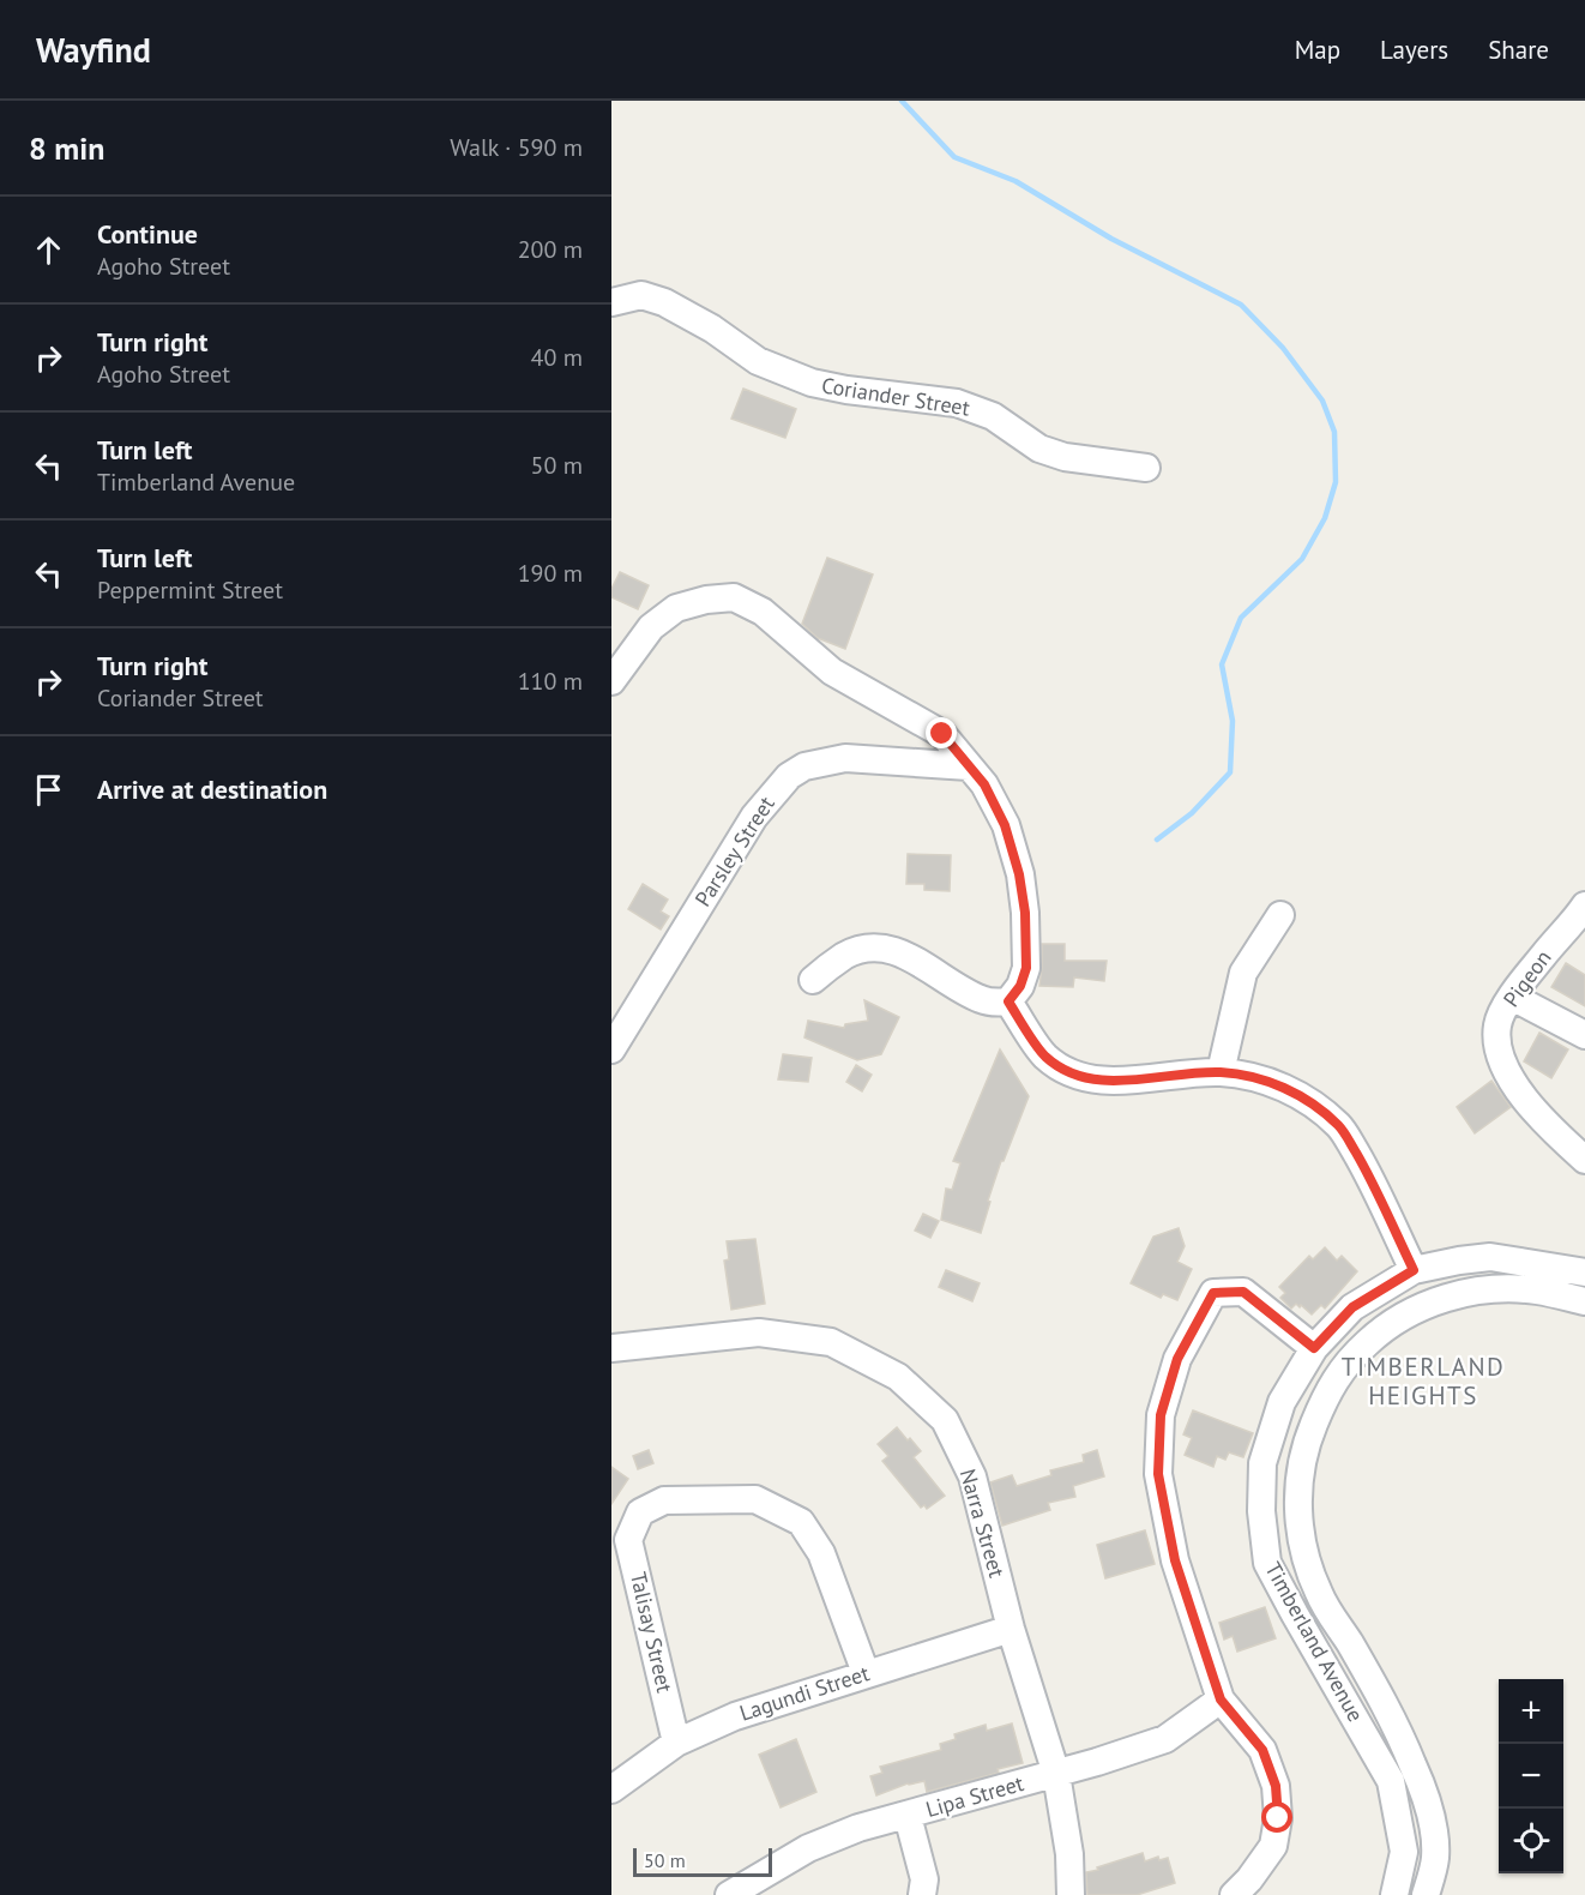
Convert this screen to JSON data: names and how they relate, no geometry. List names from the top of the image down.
{
  "streets": {
    "street": [
      "Coriander Street",
      "Parsley Street",
      "Pigeon",
      "Narra Street",
      "Talisay Street",
      "Timberland Avenue",
      "Lagundi Street",
      "Lipa Street"
    ]
  },
  "crossings": [
    ["Narra Street", "Lagundi Street"],
    ["Narra Street", "Lipa Street"],
    ["Talisay Street", "Lagundi Street"]
  ],
  "districts": ["TIMBERLAND HEIGHTS"],
  "scale_bar": "50 m",
  "page": {
    "header": "Wayfind",
    "nav": ["Map", "Layers", "Share"],
    "heading": ["8 min", "Walk · 590 m"],
    "list": [
      ["Continue", "Agoho Street", "200 m"],
      ["Turn right", "Agoho Street", "40 m"],
      ["Turn left", "Timberland Avenue", "50 m"],
      ["Turn left", "Peppermint Street", "190 m"],
      ["Turn right", "Coriander Street", "110 m"],
      "Arrive at destination"
    ],
    "map_buttons": ["+", "−"],
    "scale": "50 m"
  }
}
